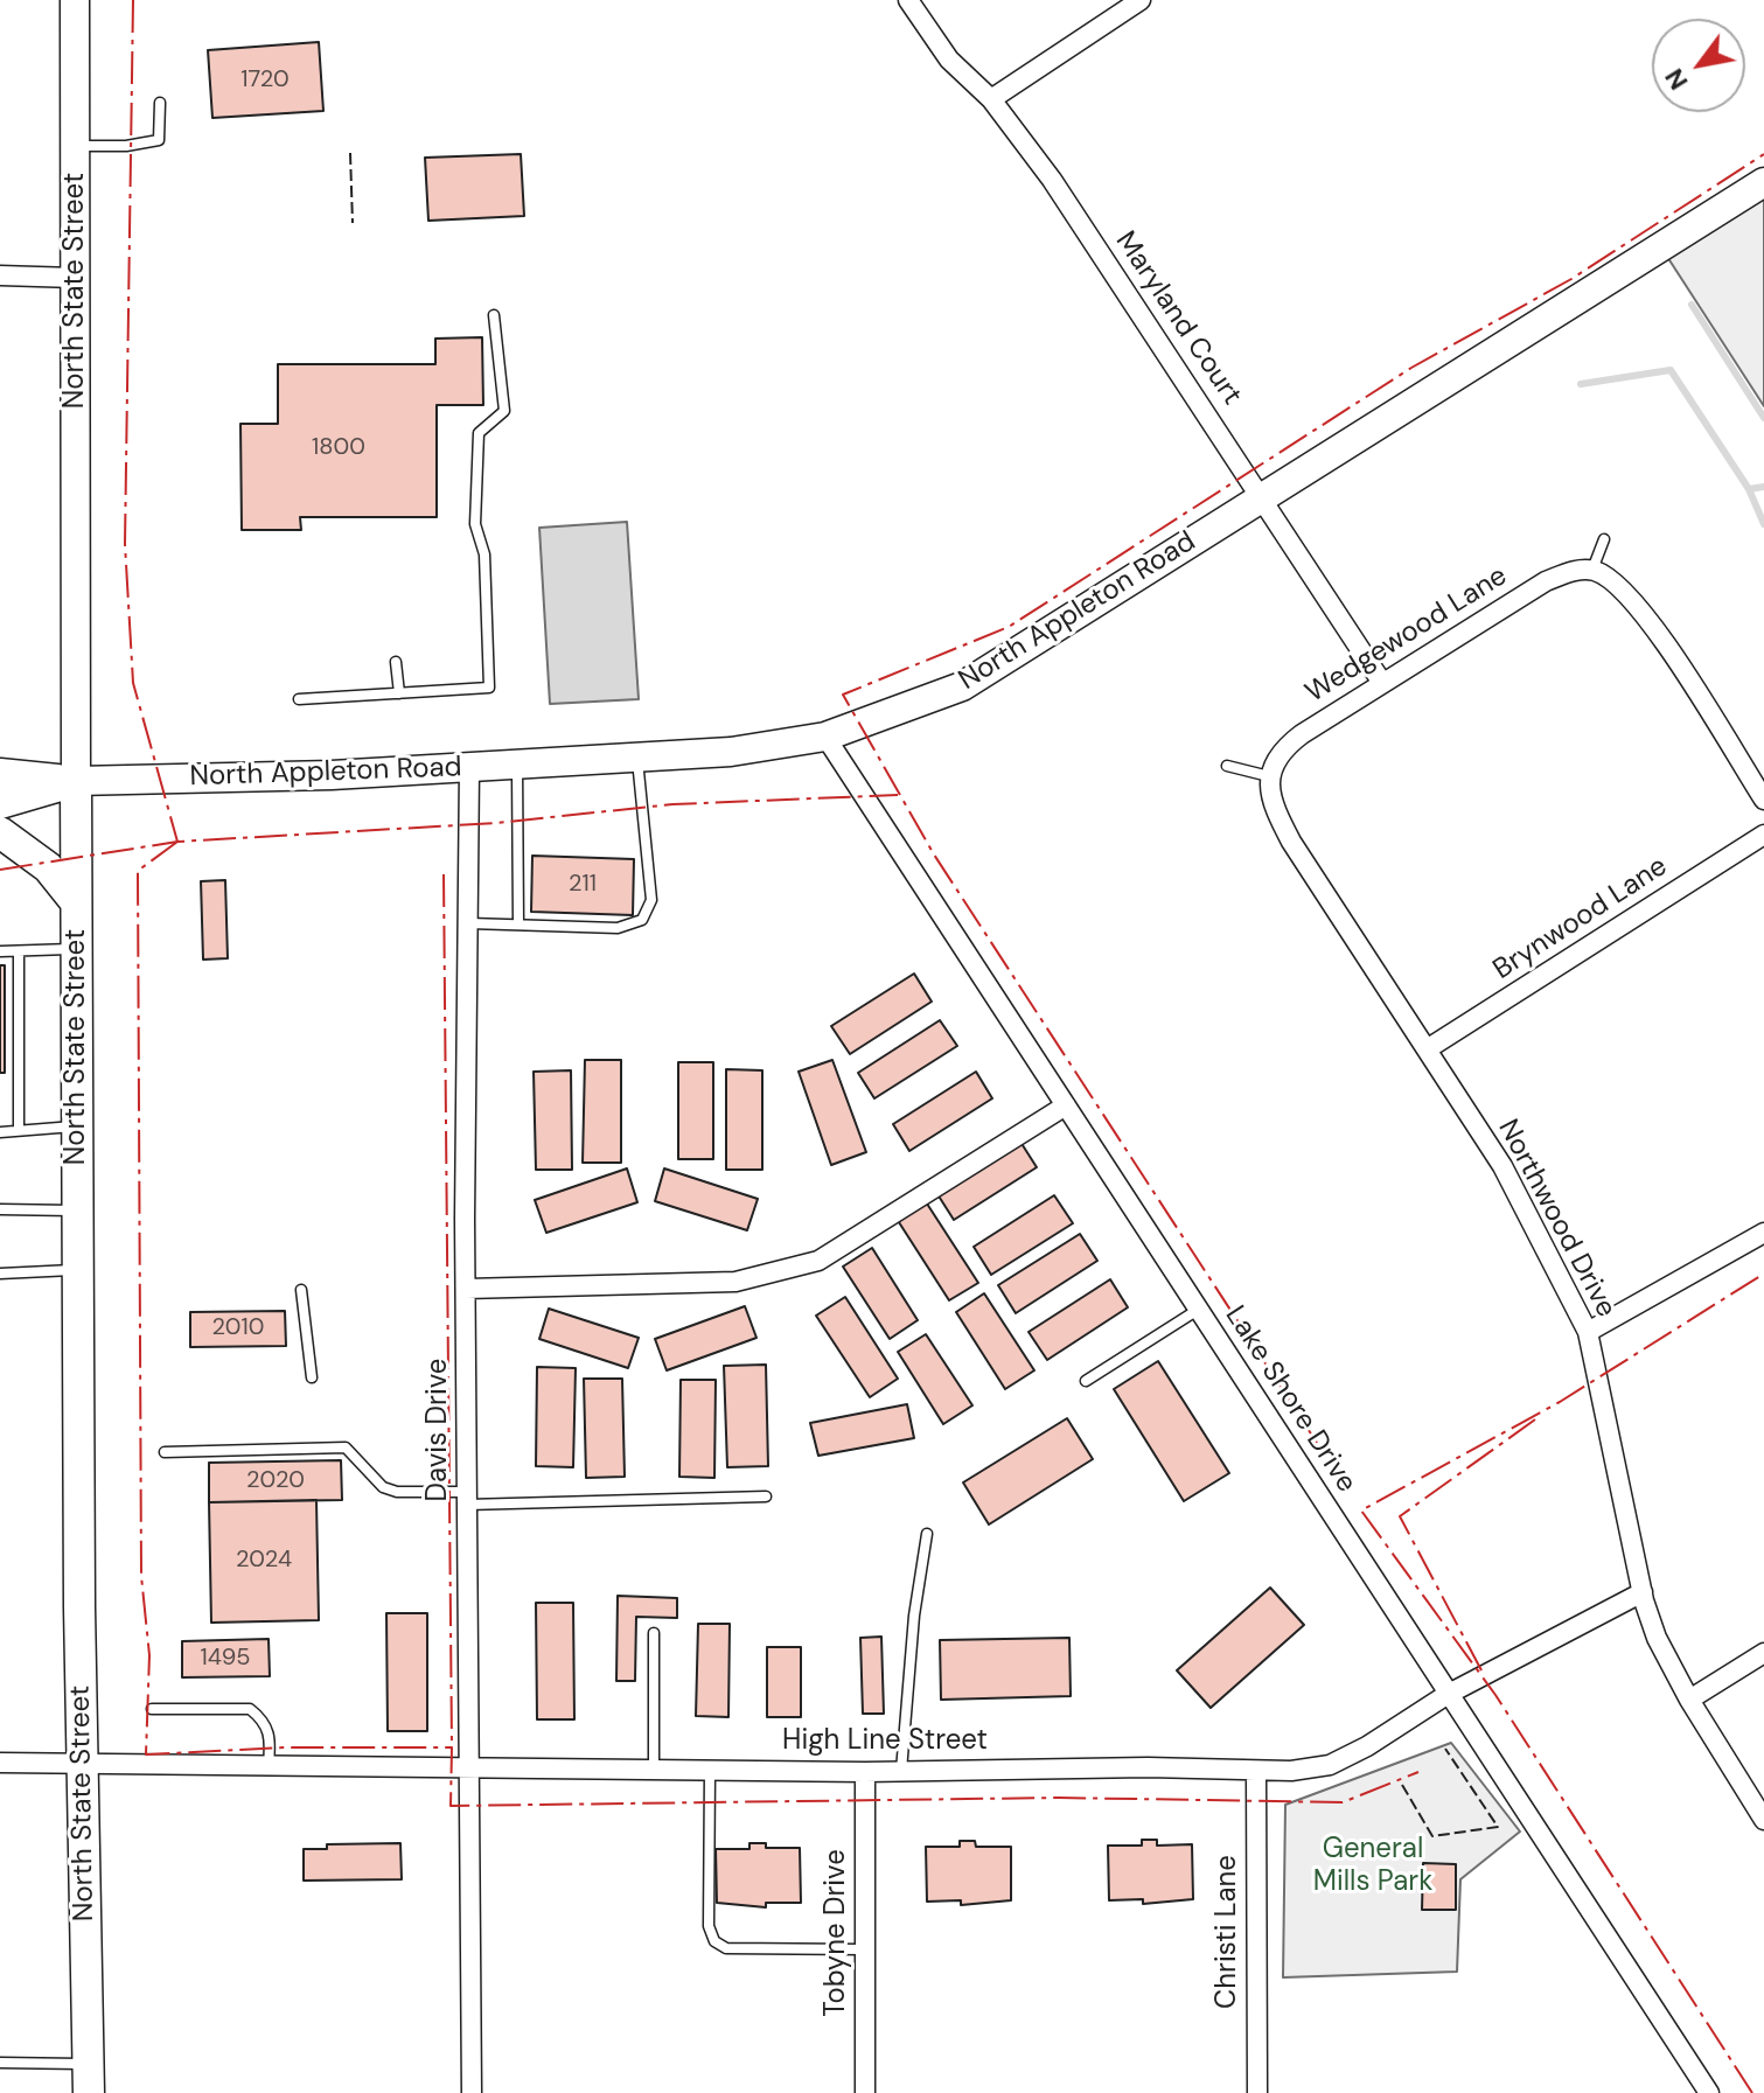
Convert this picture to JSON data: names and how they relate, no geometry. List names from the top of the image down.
{
  "streets": {
    "main road": ["North State Street", "North Appleton Road"],
    "street": [
      "Maryland Court",
      "Wedgewood Lane",
      "Brynwood Lane",
      "Northwood Drive",
      "Lake Shore Drive",
      "Davis Drive",
      "High Line Street",
      "Christi Lane",
      "Tobyne Drive"
    ]
  },
  "crossings": [
    ["North State Street", "North Appleton Road"],
    ["North State Street", "High Line Street"],
    ["Maryland Court", "North Appleton Road"],
    ["Maryland Court", "Wedgewood Lane"],
    ["North Appleton Road", "Lake Shore Drive"],
    ["North Appleton Road", "Davis Drive"],
    ["Wedgewood Lane", "Northwood Drive"],
    ["Brynwood Lane", "Northwood Drive"],
    ["Northwood Drive", "High Line Street"],
    ["Lake Shore Drive", "High Line Street"],
    ["Davis Drive", "High Line Street"],
    ["High Line Street", "Christi Lane"],
    ["High Line Street", "Tobyne Drive"]
  ],
  "parks": ["General Mills Park"],
  "house_numbers": [
    "1720",
    "1800",
    "211",
    "2010",
    "2020",
    "2024",
    "1495"
  ],
  "north": "bottom left"
}
